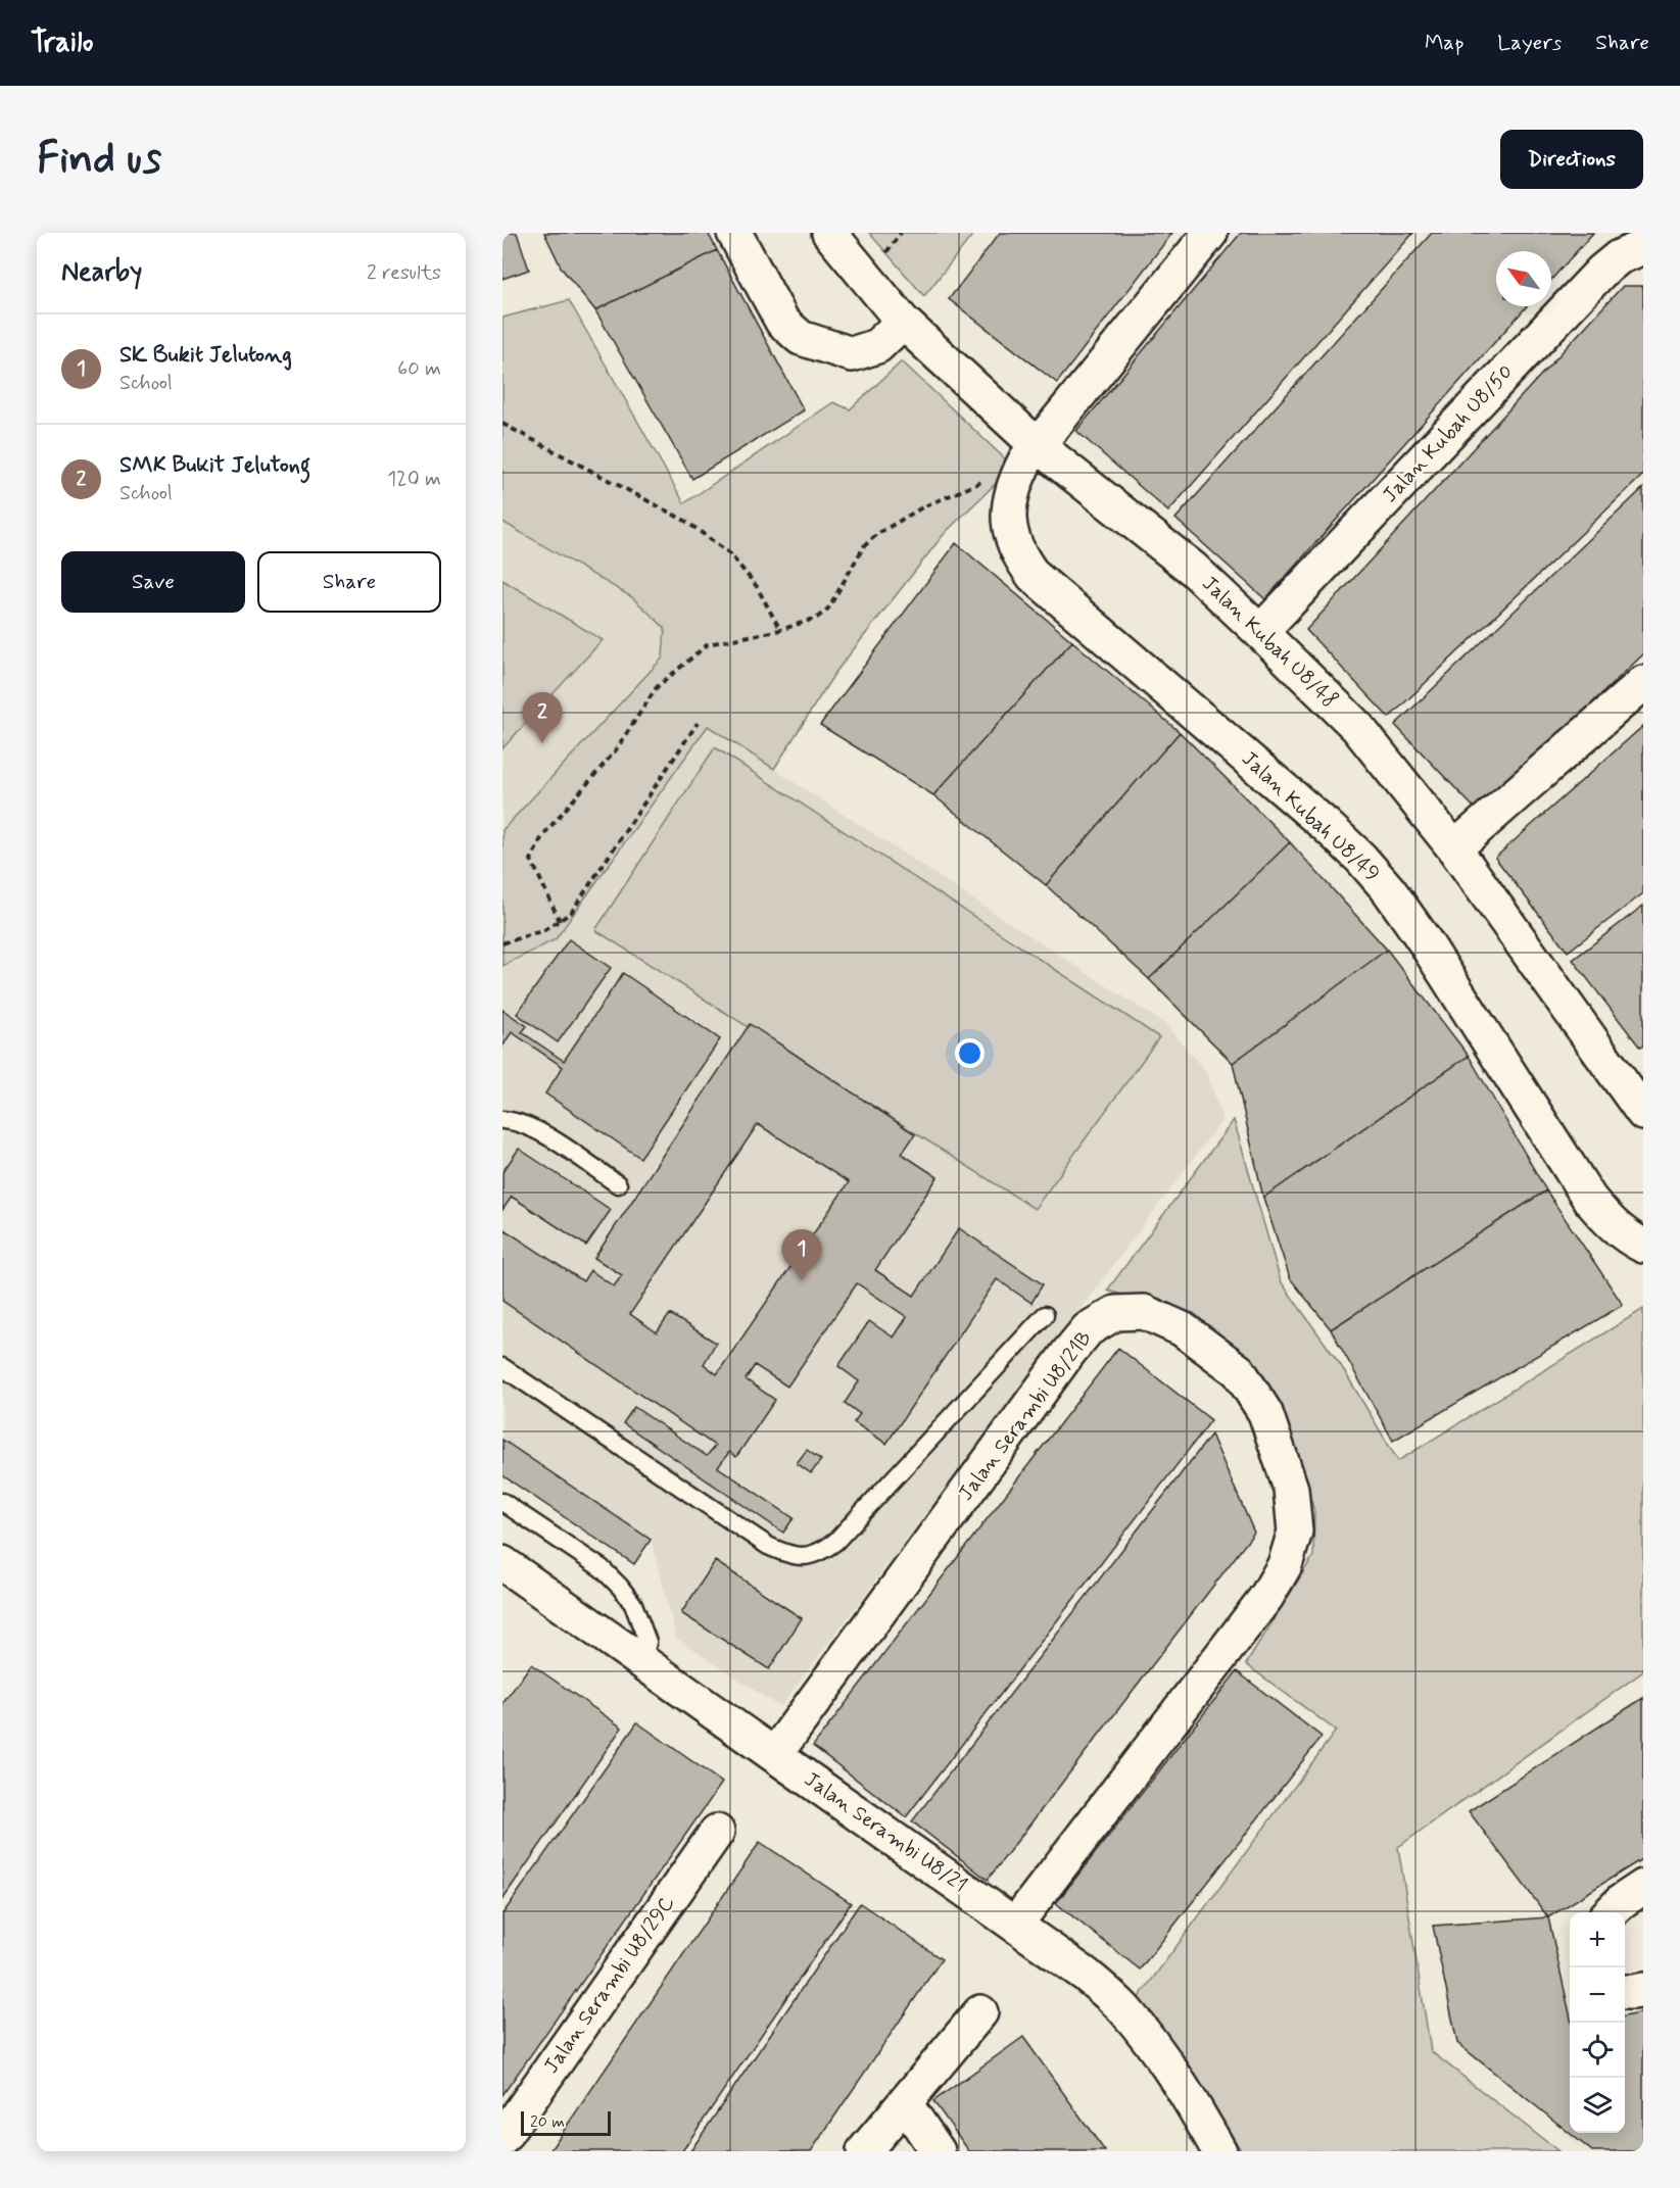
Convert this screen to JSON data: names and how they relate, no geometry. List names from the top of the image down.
{
  "streets": {
    "street": [
      "Jalan Kubah U8/50",
      "Jalan Kubah U8/48",
      "Jalan Kubah U8/49",
      "Jalan Serambi U8/21B",
      "Jalan Serambi U8/21",
      "Jalan Serambi U8/29C"
    ]
  },
  "crossings": [
    ["Jalan Kubah U8/50", "Jalan Kubah U8/48"],
    ["Jalan Kubah U8/48", "Jalan Kubah U8/49"],
    ["Jalan Serambi U8/21B", "Jalan Serambi U8/21"]
  ],
  "scale_bar": "20 m",
  "north": "top left",
  "page": {
    "header": "Trailo",
    "nav": ["Map", "Layers", "Share"],
    "buttons": [
      "Directions",
      ["Save", "Share"]
    ],
    "title": "Find us",
    "heading": ["Nearby", "2 results"],
    "list": [
      {
        "mark": "1",
        "name": "SK Bukit Jelutong",
        "note": "School",
        "value": "60 m"
      },
      {
        "mark": "2",
        "name": "SMK Bukit Jelutong",
        "note": "School",
        "value": "120 m"
      }
    ],
    "pins": ["2", "1"],
    "map_buttons": ["+", "−"],
    "scale": "20 m"
  }
}
